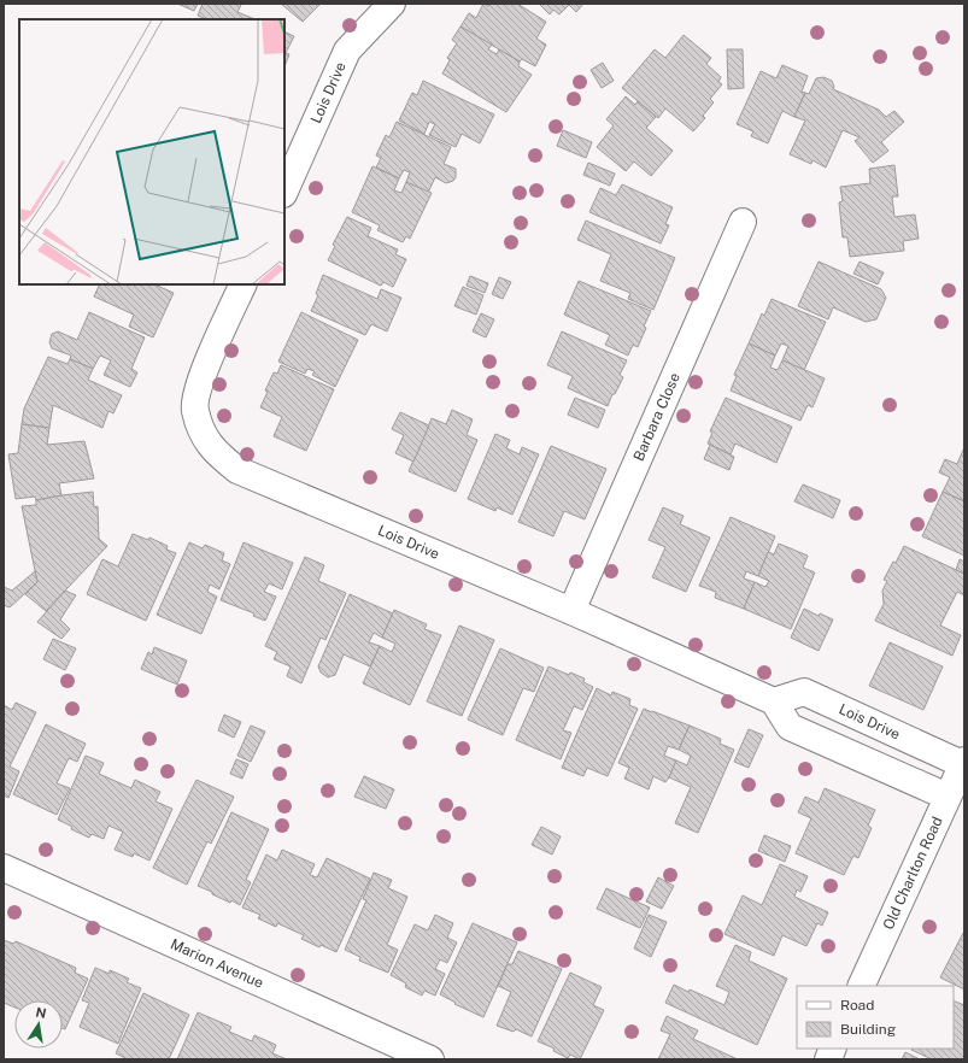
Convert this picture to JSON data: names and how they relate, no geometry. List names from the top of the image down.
{
  "streets": {
    "street": [
      "Lois Drive",
      "Barbara Close",
      "Old Charlton Road",
      "Marion Avenue"
    ]
  },
  "crossings": [
    ["Lois Drive", "Barbara Close"],
    ["Lois Drive", "Old Charlton Road"]
  ],
  "legend": ["Road", "Building"],
  "north": "top"
}
